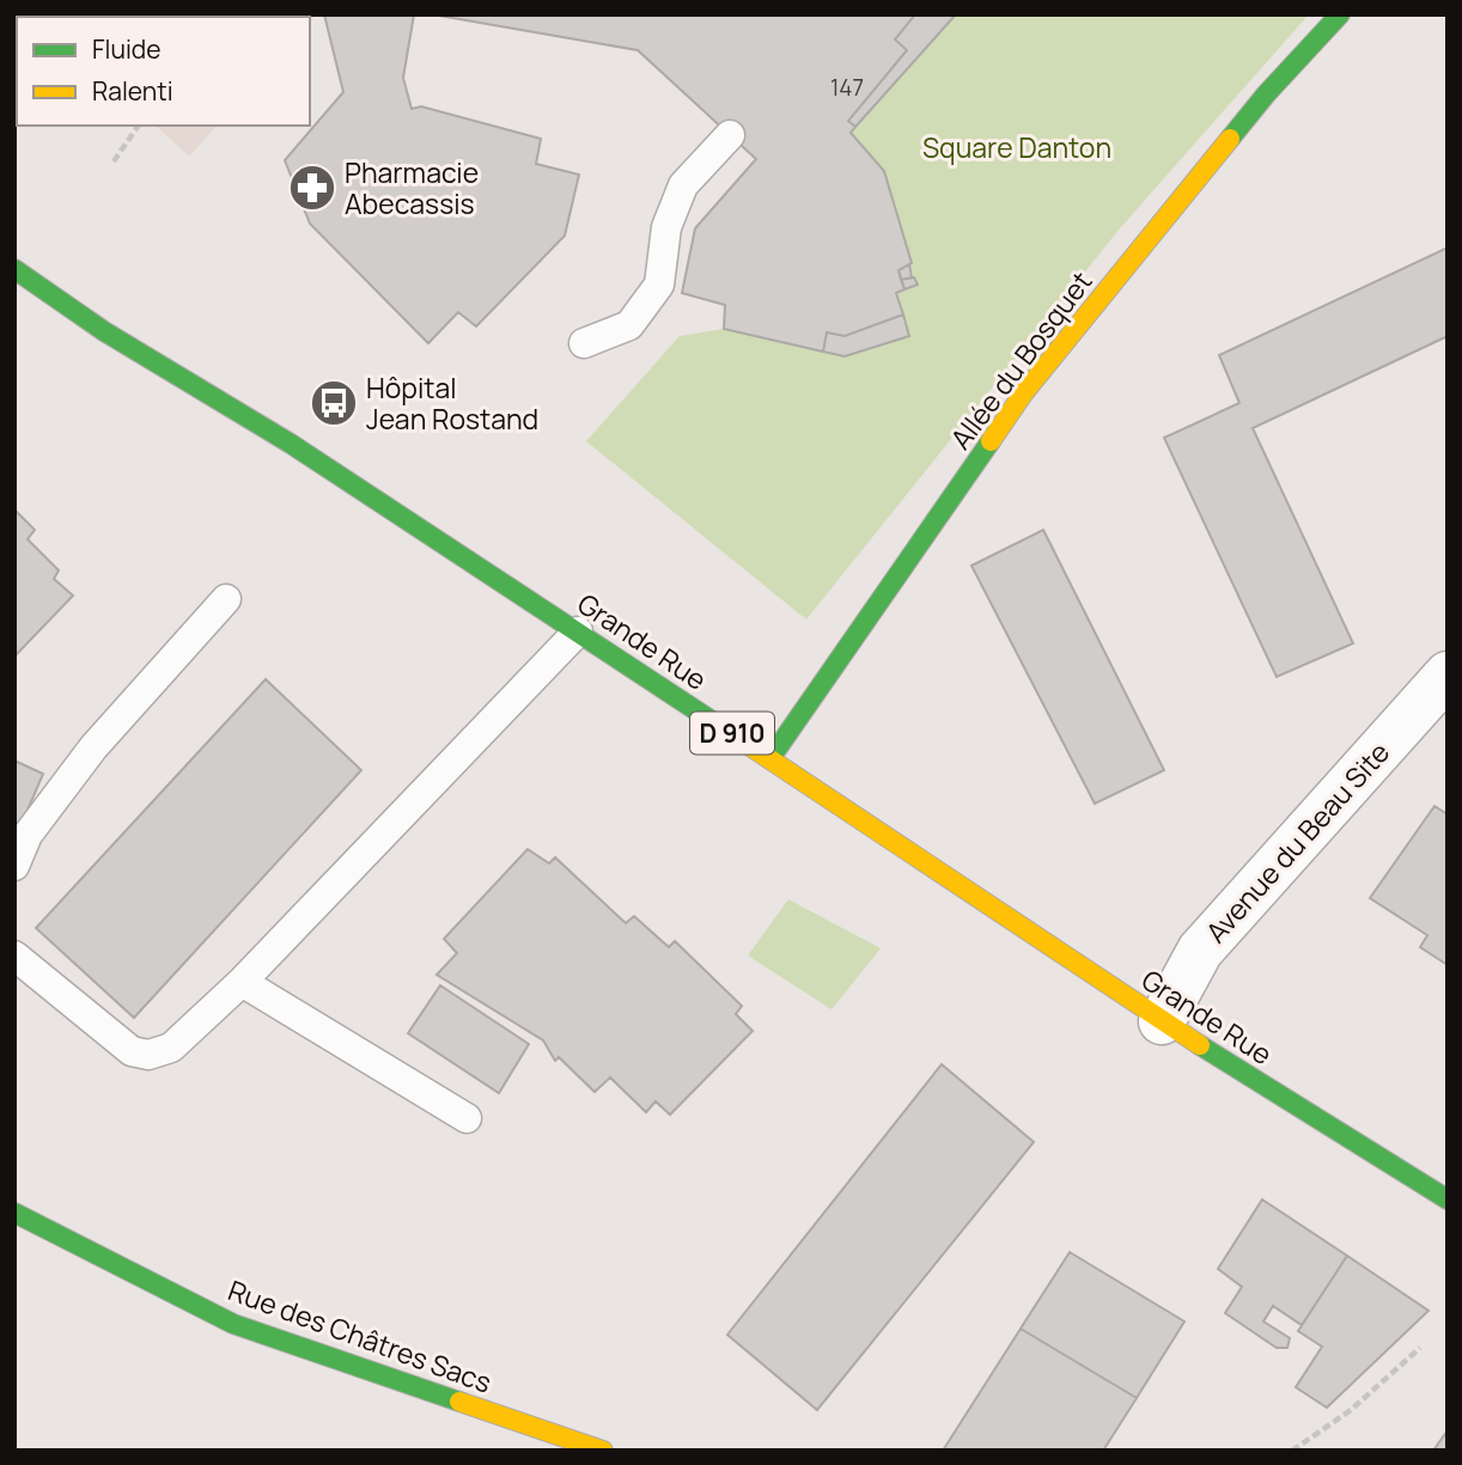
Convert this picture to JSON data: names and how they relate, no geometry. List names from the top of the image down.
{
  "streets": {
    "main road": [
      "Allée du Bosquet",
      "Grande Rue",
      "D 910",
      "Rue des Châtres Sacs"
    ],
    "street": ["Avenue du Beau Site"]
  },
  "crossings": [
    ["Allée du Bosquet", "Grande Rue"],
    ["Grande Rue", "Avenue du Beau Site"]
  ],
  "parks": ["Square Danton"],
  "places": {
    "pharmacy": ["Pharmacie Abecassis"],
    "bus stop": ["Hôpital Jean Rostand"]
  },
  "house_numbers": ["147"],
  "legend": ["Fluide", "Ralenti"]
}
